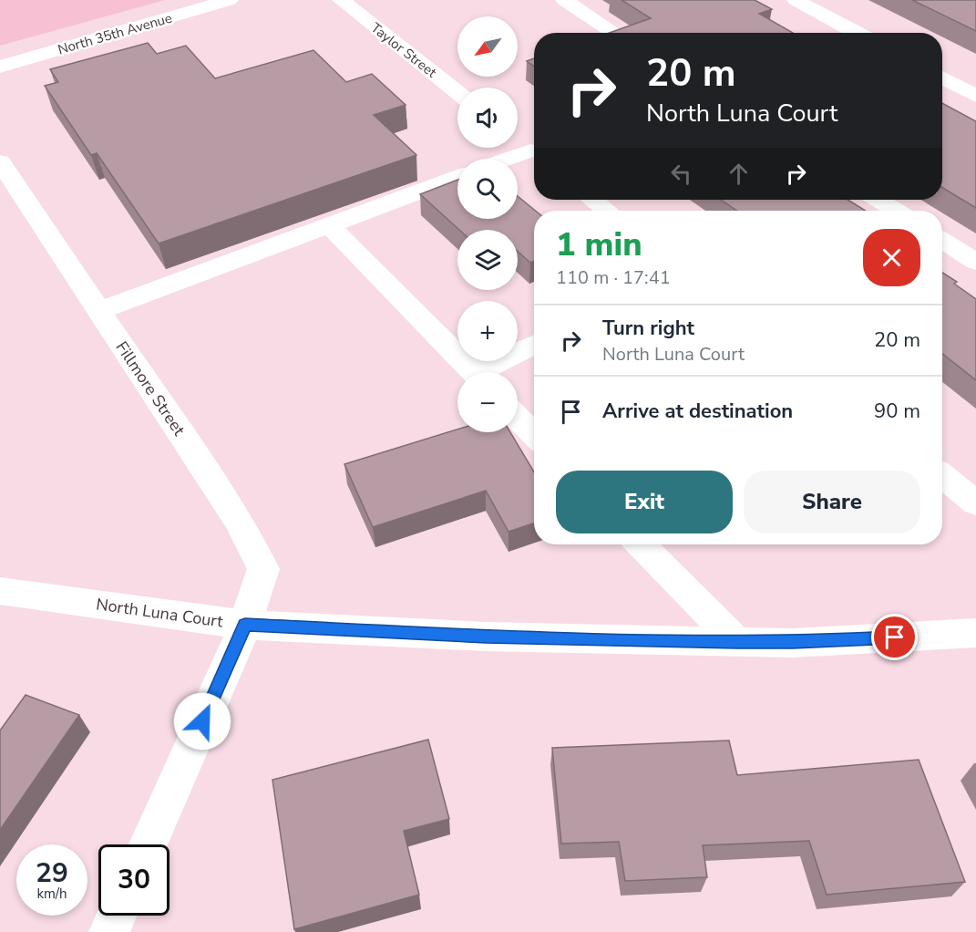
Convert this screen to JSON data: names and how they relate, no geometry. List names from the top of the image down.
{
  "streets": {
    "street": [
      "North 35th Avenue",
      "Taylor Street",
      "Fillmore Street",
      "North Luna Court"
    ]
  },
  "crossings": [
    ["Fillmore Street", "North Luna Court"]
  ],
  "north": "bottom left",
  "page": {
    "map_buttons": ["+", "−"],
    "turn": ["20 m", "North Luna Court"],
    "heading": ["1 min", "110 m · 17:41"],
    "list": [
      {
        "name": "Turn right",
        "note": "North Luna Court",
        "value": "20 m"
      },
      {
        "name": "Arrive at destination",
        "value": "90 m"
      }
    ],
    "buttons": ["Exit", "Share"],
    "speed": "29 km/h",
    "limit": "30"
  }
}
